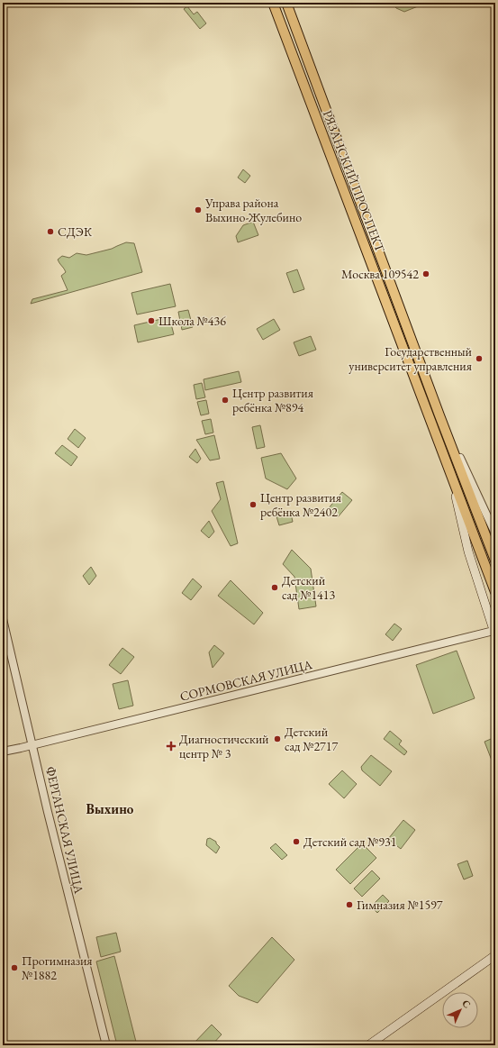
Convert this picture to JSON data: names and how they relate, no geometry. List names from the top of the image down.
{
  "streets": {
    "main road": ["РЯЗАНСКИЙ ПРОСПЕКТ"],
    "street": ["СОРМОВСКАЯ УЛИЦА", "ФЕРГАНСКАЯ УЛИЦА"]
  },
  "crossings": [
    ["СОРМОВСКАЯ УЛИЦА", "ФЕРГАНСКАЯ УЛИЦА"]
  ],
  "districts": ["Выхино"],
  "places": {
    "other": [
      "Управа района Выхино-Жулебино",
      "СДЭК",
      "Москва 109542",
      "Школа №436",
      "Государственный университет управления",
      "Центр развития ребёнка №894",
      "Центр развития ребёнка №2402",
      "Детский сад №1413",
      "Детский сад №2717",
      "Детский сад №931",
      "Гимназия №1597",
      "Прогимназия №1882"
    ],
    "health": ["Диагностический центр № 3"]
  },
  "north": "top right"
}
